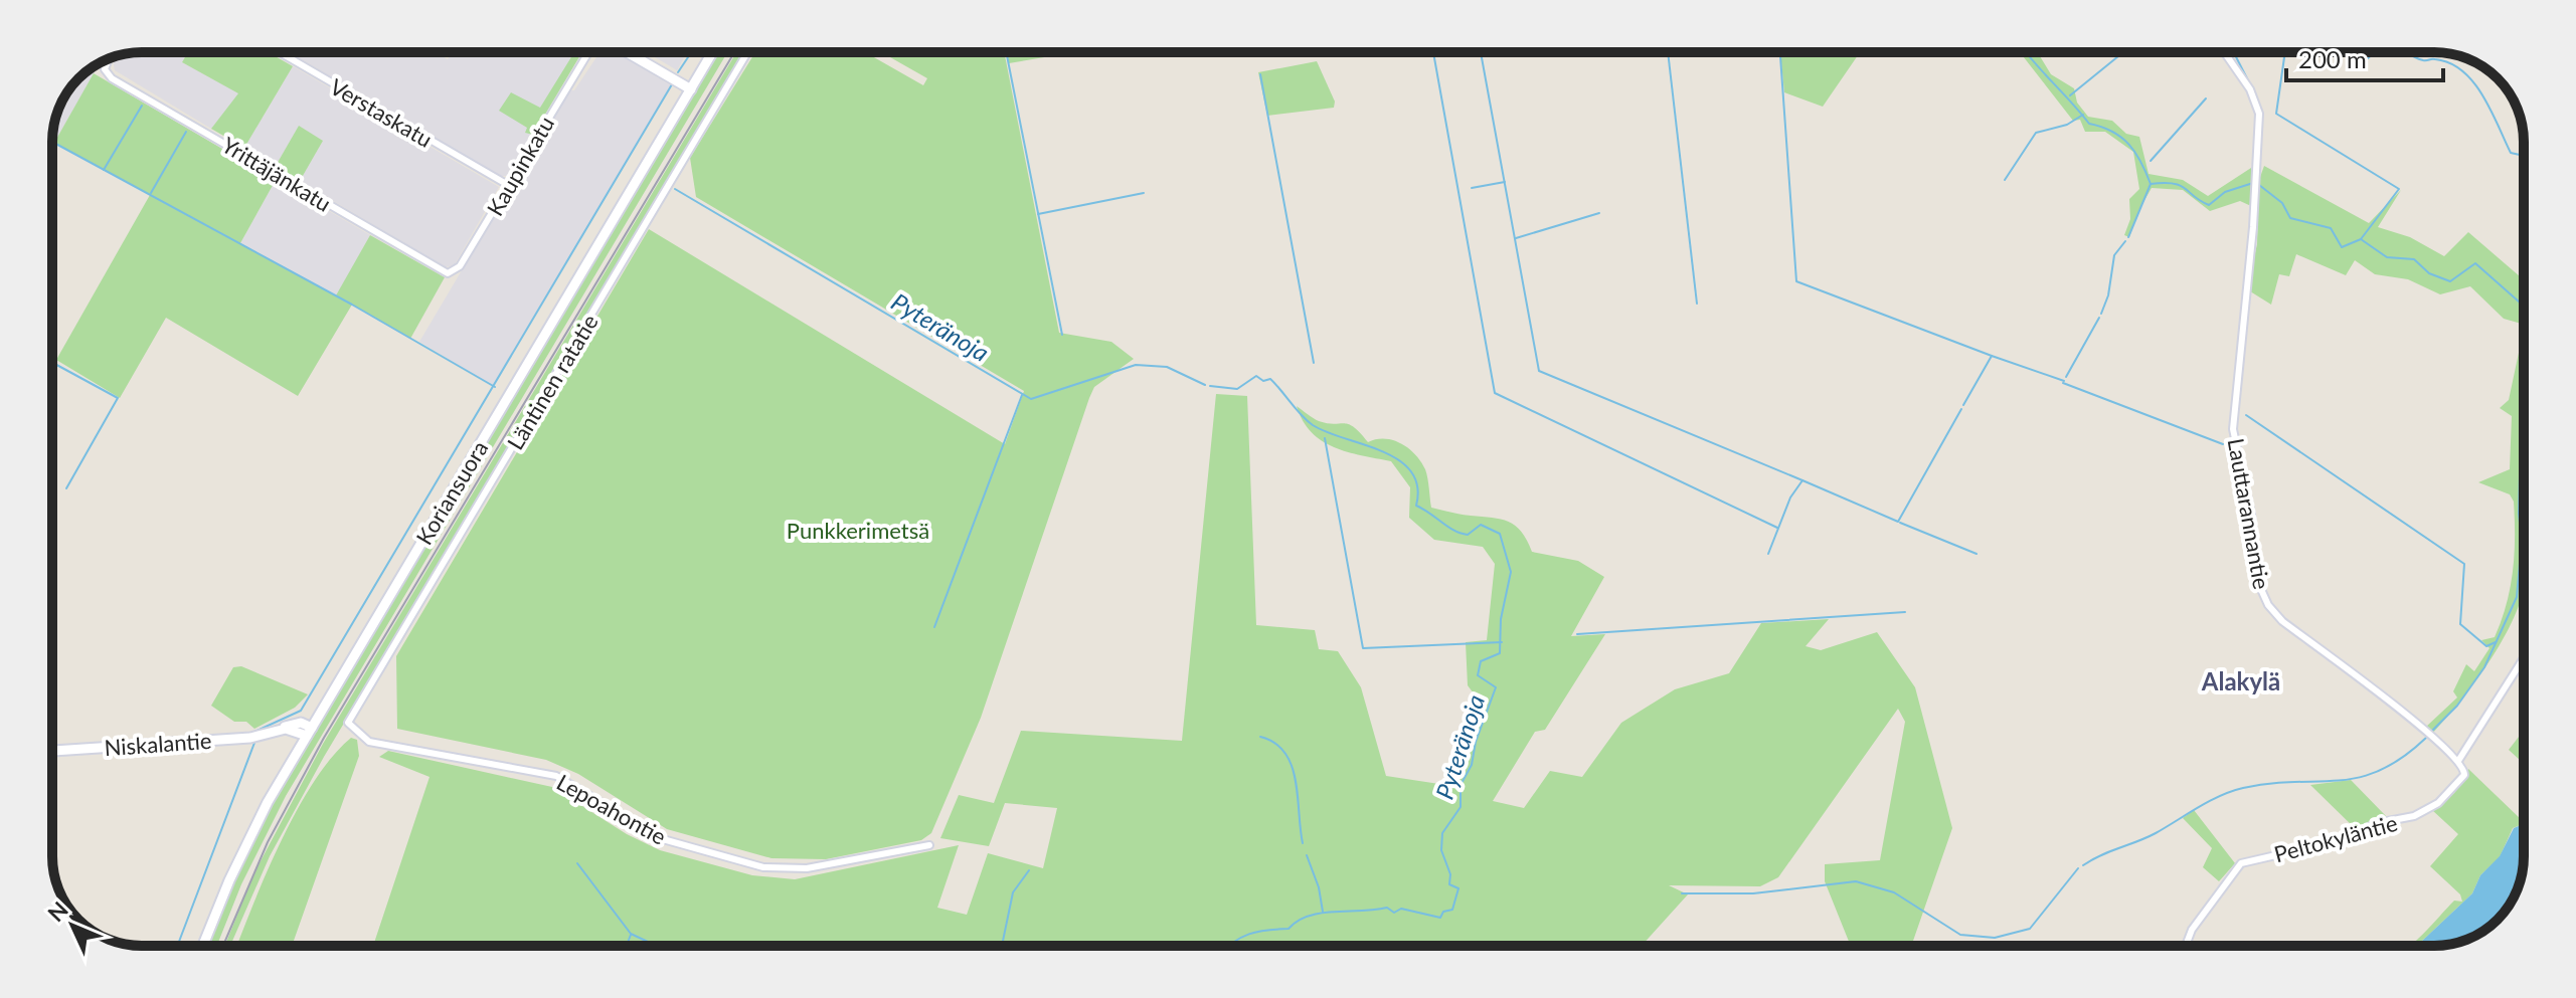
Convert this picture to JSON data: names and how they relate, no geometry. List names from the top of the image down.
{
  "streets": {
    "main road": ["Koriansuora", "Niskalantie"],
    "street": [
      "Verstaskatu",
      "Kaupinkatu",
      "Yrittäjänkatu",
      "Läntinen ratatie",
      "Lauttarannantie",
      "Lepoahontie",
      "Peltokyläntie"
    ]
  },
  "crossings": [
    ["Verstaskatu", "Kaupinkatu"],
    ["Kaupinkatu", "Yrittäjänkatu"],
    ["Läntinen ratatie", "Lepoahontie"],
    ["Koriansuora", "Niskalantie"],
    ["Lauttarannantie", "Peltokyläntie"]
  ],
  "districts": ["Alakylä"],
  "water": ["Pyteränoja"],
  "parks": ["Punkkerimetsä"],
  "scale_bar": "200 m",
  "north": "top left"
}
